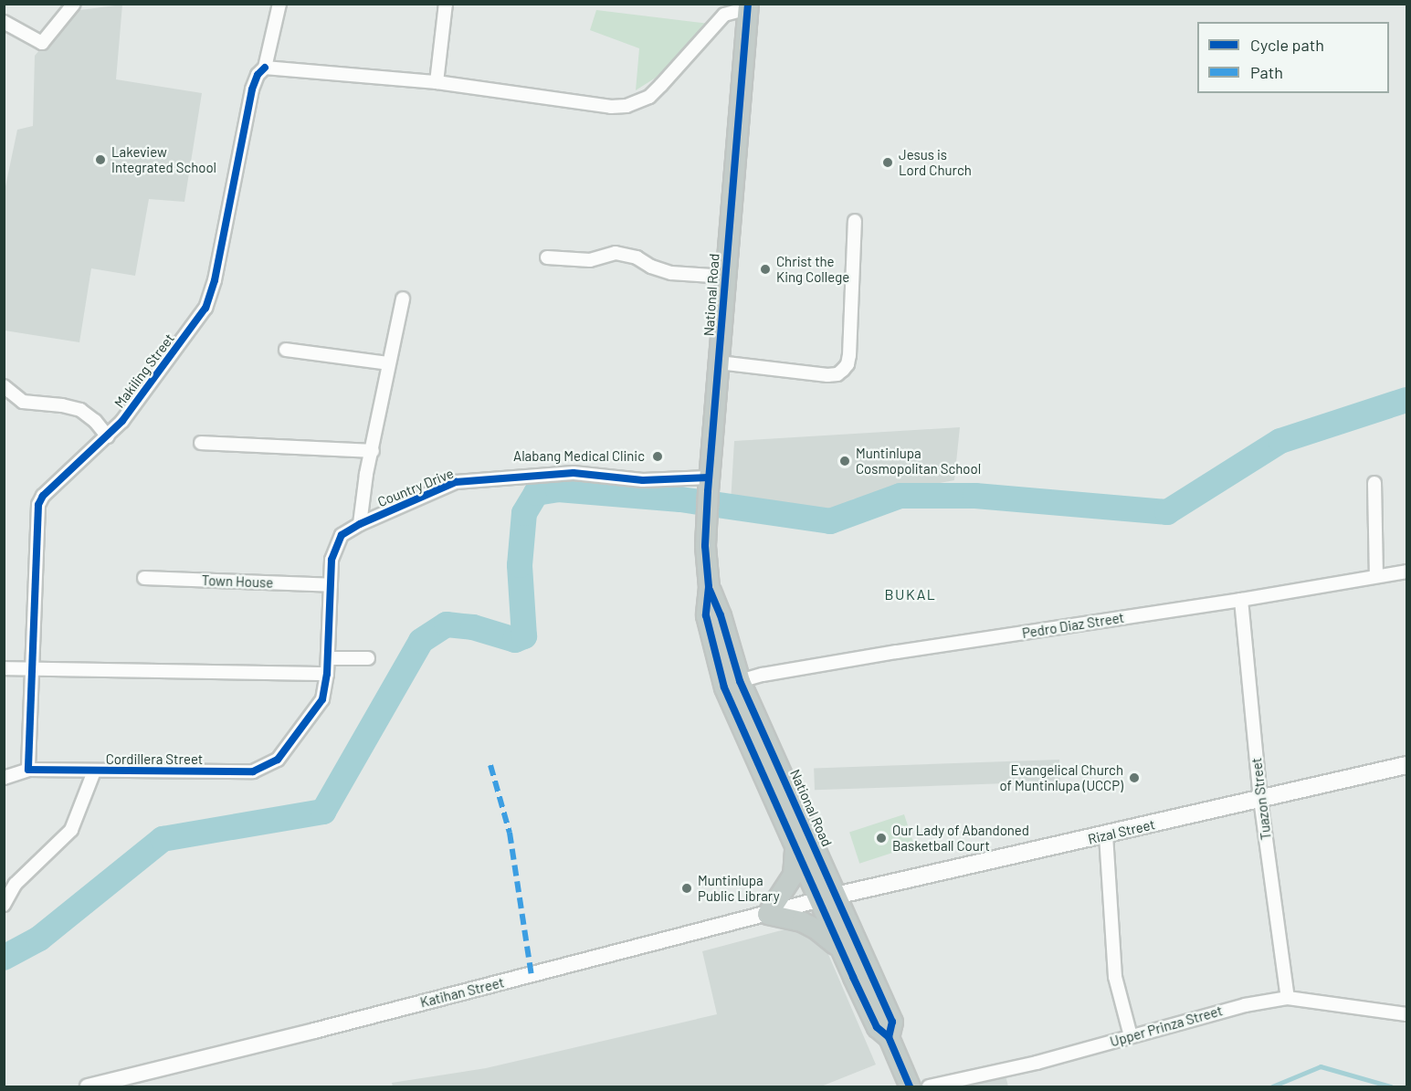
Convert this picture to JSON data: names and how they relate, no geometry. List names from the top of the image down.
{
  "streets": {
    "highway": ["National Road"],
    "main road": ["Rizal Street", "Katihan Street"],
    "street": [
      "Makiling Street",
      "Country Drive",
      "Town House",
      "Pedro Diaz Street",
      "Cordillera Street",
      "Tuazon Street",
      "Upper Prinza Street"
    ]
  },
  "crossings": [
    ["National Road", "Country Drive"],
    ["National Road", "Pedro Diaz Street"],
    ["National Road", "Rizal Street"],
    ["National Road", "Katihan Street"],
    ["Country Drive", "Town House"],
    ["Country Drive", "Cordillera Street"],
    ["Pedro Diaz Street", "Tuazon Street"],
    ["Tuazon Street", "Rizal Street"],
    ["Tuazon Street", "Upper Prinza Street"],
    ["Rizal Street", "Katihan Street"]
  ],
  "districts": ["BUKAL"],
  "places": [
    "Lakeview Integrated School",
    "Jesus is Lord Church",
    "Christ the King College",
    "Alabang Medical Clinic",
    "Muntinlupa Cosmopolitan School",
    "Evangelical Church of Muntinlupa (UCCP)",
    "Our Lady of Abandoned Basketball Court",
    "Muntinlupa Public Library"
  ],
  "legend": ["Cycle path", "Path"]
}
